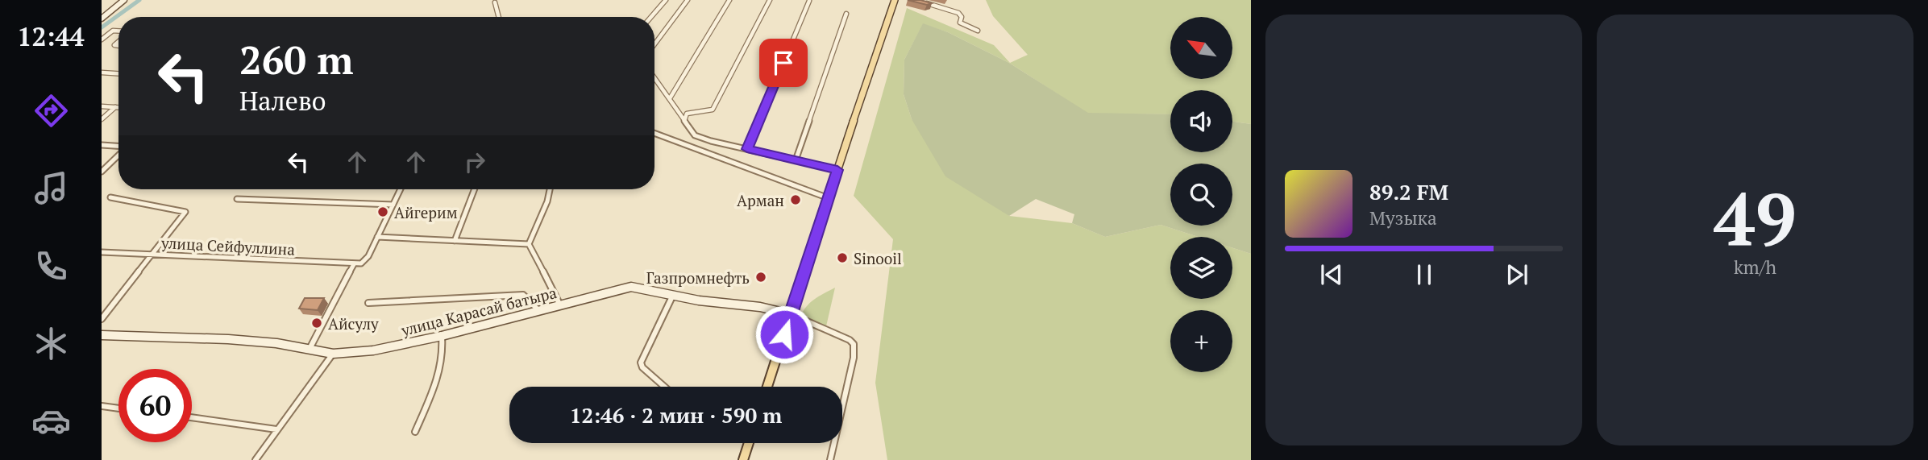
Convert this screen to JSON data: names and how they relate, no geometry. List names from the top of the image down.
{
  "streets": {
    "street": ["улица Сейфуллина", "улица Карасай батыра"]
  },
  "places": [
    "Арман",
    "Айгерим",
    "Sinooil",
    "Газпромнефть",
    "Айсулу"
  ],
  "north": "top left",
  "page": {
    "tabs": "12:44",
    "tile": ["49", "km/h"],
    "map_buttons": "+",
    "turn": ["260 m", "Налево"],
    "song": ["89.2 FM", "Музыка"],
    "limit": "60",
    "trip": "12:46 · 2 мин · 590 m"
  }
}
